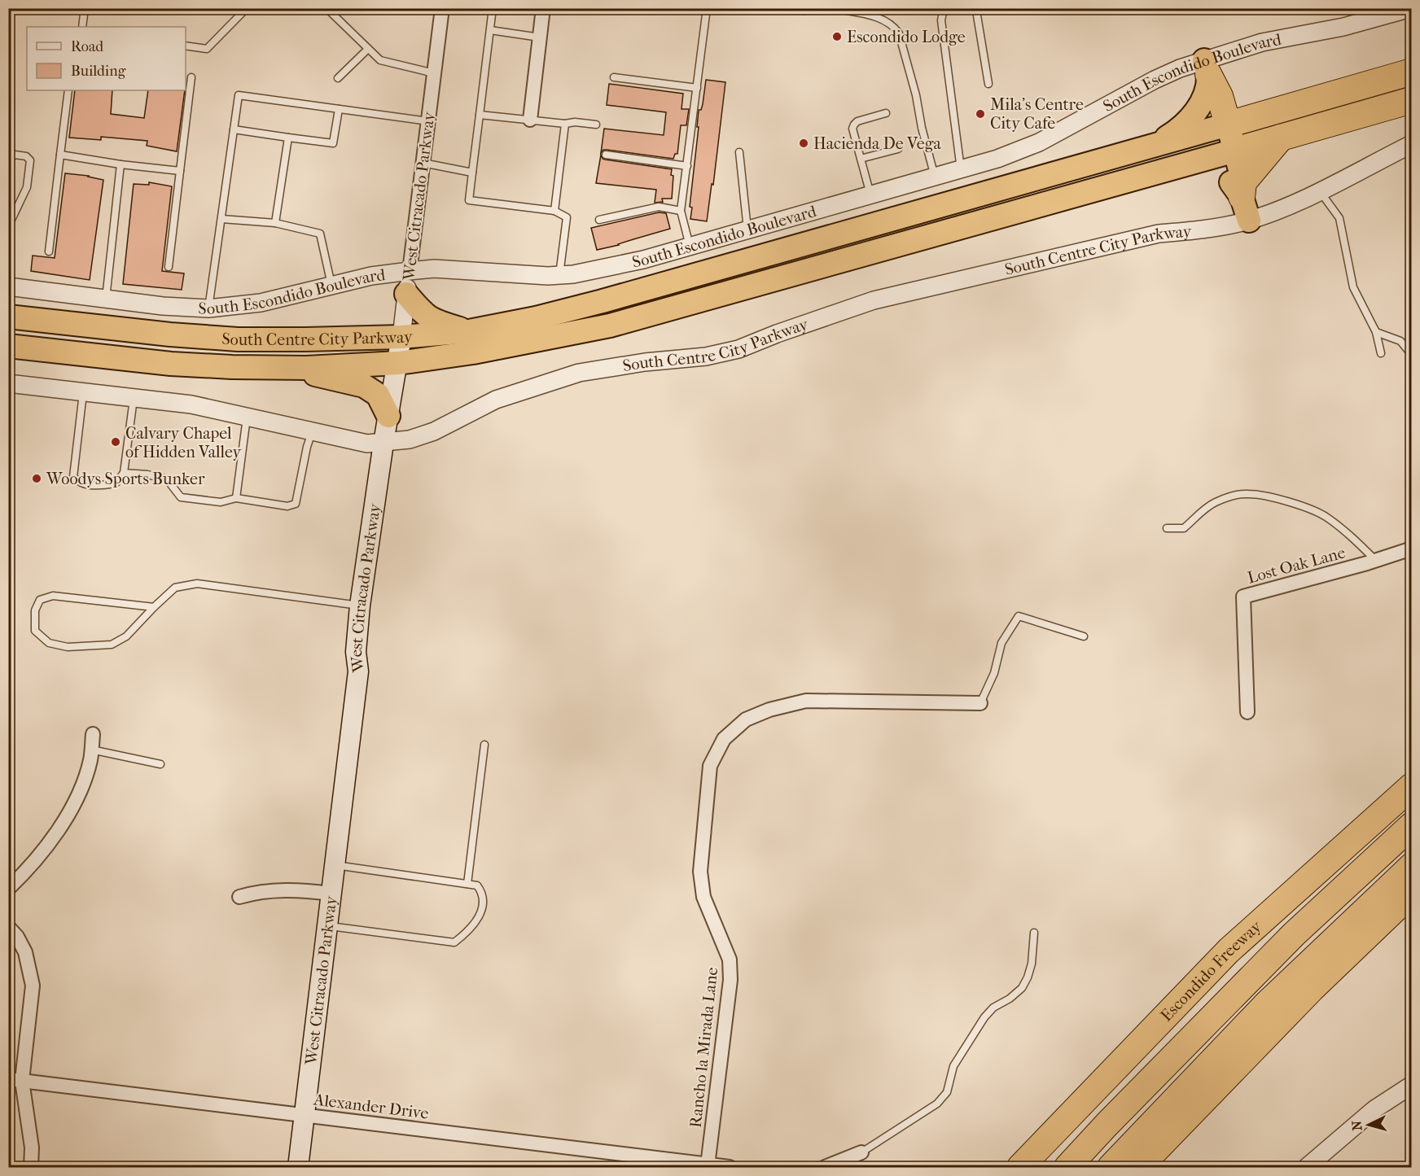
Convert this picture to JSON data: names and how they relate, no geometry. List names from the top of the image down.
{
  "streets": {
    "highway": ["South Centre City Parkway", "Escondido Freeway"],
    "main road": ["West Citracado Parkway"],
    "street": [
      "South Escondido Boulevard",
      "Lost Oak Lane",
      "Rancho la Mirada Lane",
      "Alexander Drive"
    ]
  },
  "crossings": [
    ["South Escondido Boulevard", "West Citracado Parkway"],
    ["West Citracado Parkway", "South Centre City Parkway"],
    ["West Citracado Parkway", "Alexander Drive"],
    ["Rancho la Mirada Lane", "Alexander Drive"]
  ],
  "places": [
    "Escondido Lodge",
    "Mila's Centre City Cafe",
    "Hacienda De Vega",
    "Calvary Chapel of Hidden Valley",
    "Woodys Sports Bunker"
  ],
  "legend": ["Road", "Building"],
  "north": "left"
}
